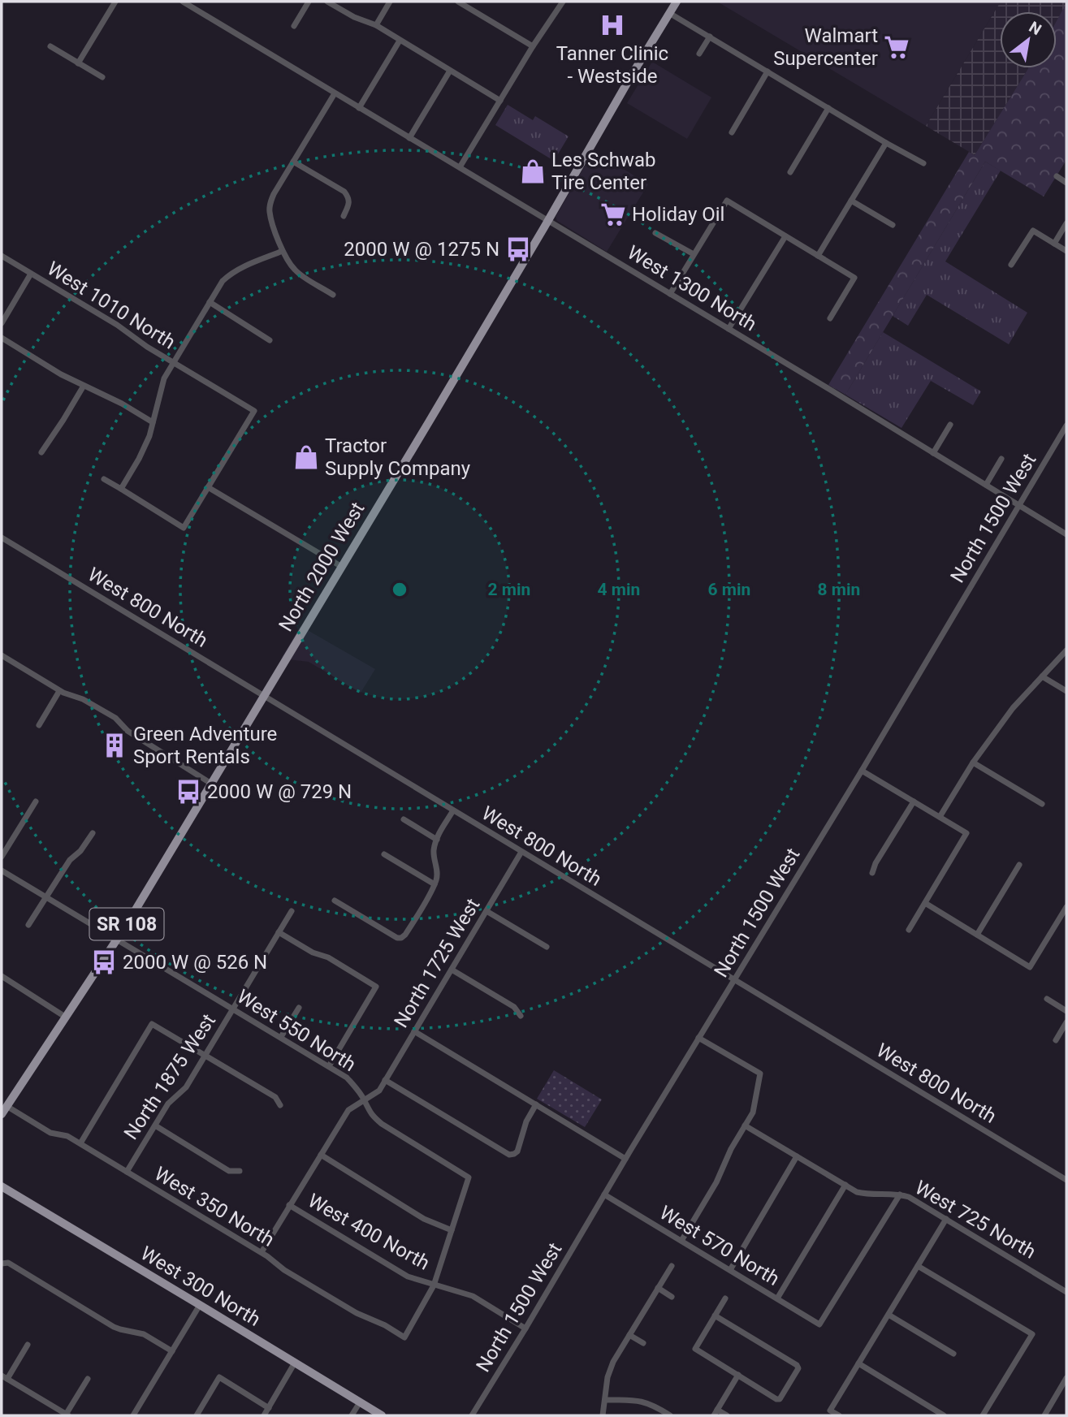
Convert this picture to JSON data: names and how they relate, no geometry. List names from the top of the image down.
{
  "streets": {
    "main road": ["North 2000 West", "SR 108", "West 300 North"],
    "street": [
      "West 1300 North",
      "West 1010 North",
      "North 1500 West",
      "West 800 North",
      "North 1725 West",
      "West 550 North",
      "North 1875 West",
      "West 350 North",
      "West 725 North",
      "West 400 North",
      "West 570 North"
    ]
  },
  "crossings": [
    ["West 1300 North", "North 1500 West"],
    ["West 1300 North", "North 2000 West"],
    ["North 1500 West", "West 800 North"],
    ["North 1500 West", "West 400 North"],
    ["North 1500 West", "West 570 North"],
    ["North 2000 West", "West 800 North"],
    ["North 2000 West", "West 550 North"],
    ["North 2000 West", "West 350 North"],
    ["West 800 North", "North 1725 West"],
    ["North 1725 West", "West 550 North"],
    ["West 550 North", "North 1875 West"],
    ["North 1875 West", "West 350 North"],
    ["West 350 North", "West 400 North"],
    ["West 725 North", "West 570 North"]
  ],
  "places": {
    "hospital": ["Tanner Clinic - Westside"],
    "supermarket": ["Walmart Supercenter", "Holiday Oil"],
    "shop": ["Les Schwab Tire Center", "Tractor Supply Company"],
    "bus stop": ["2000 W @ 1275 N", "2000 W @ 729 N", "2000 W @ 526 N"],
    "building": ["Green Adventure Sport Rentals"]
  },
  "north": "top right",
  "rings": [
    "2 min",
    "4 min",
    "6 min",
    "8 min"
  ]
}
